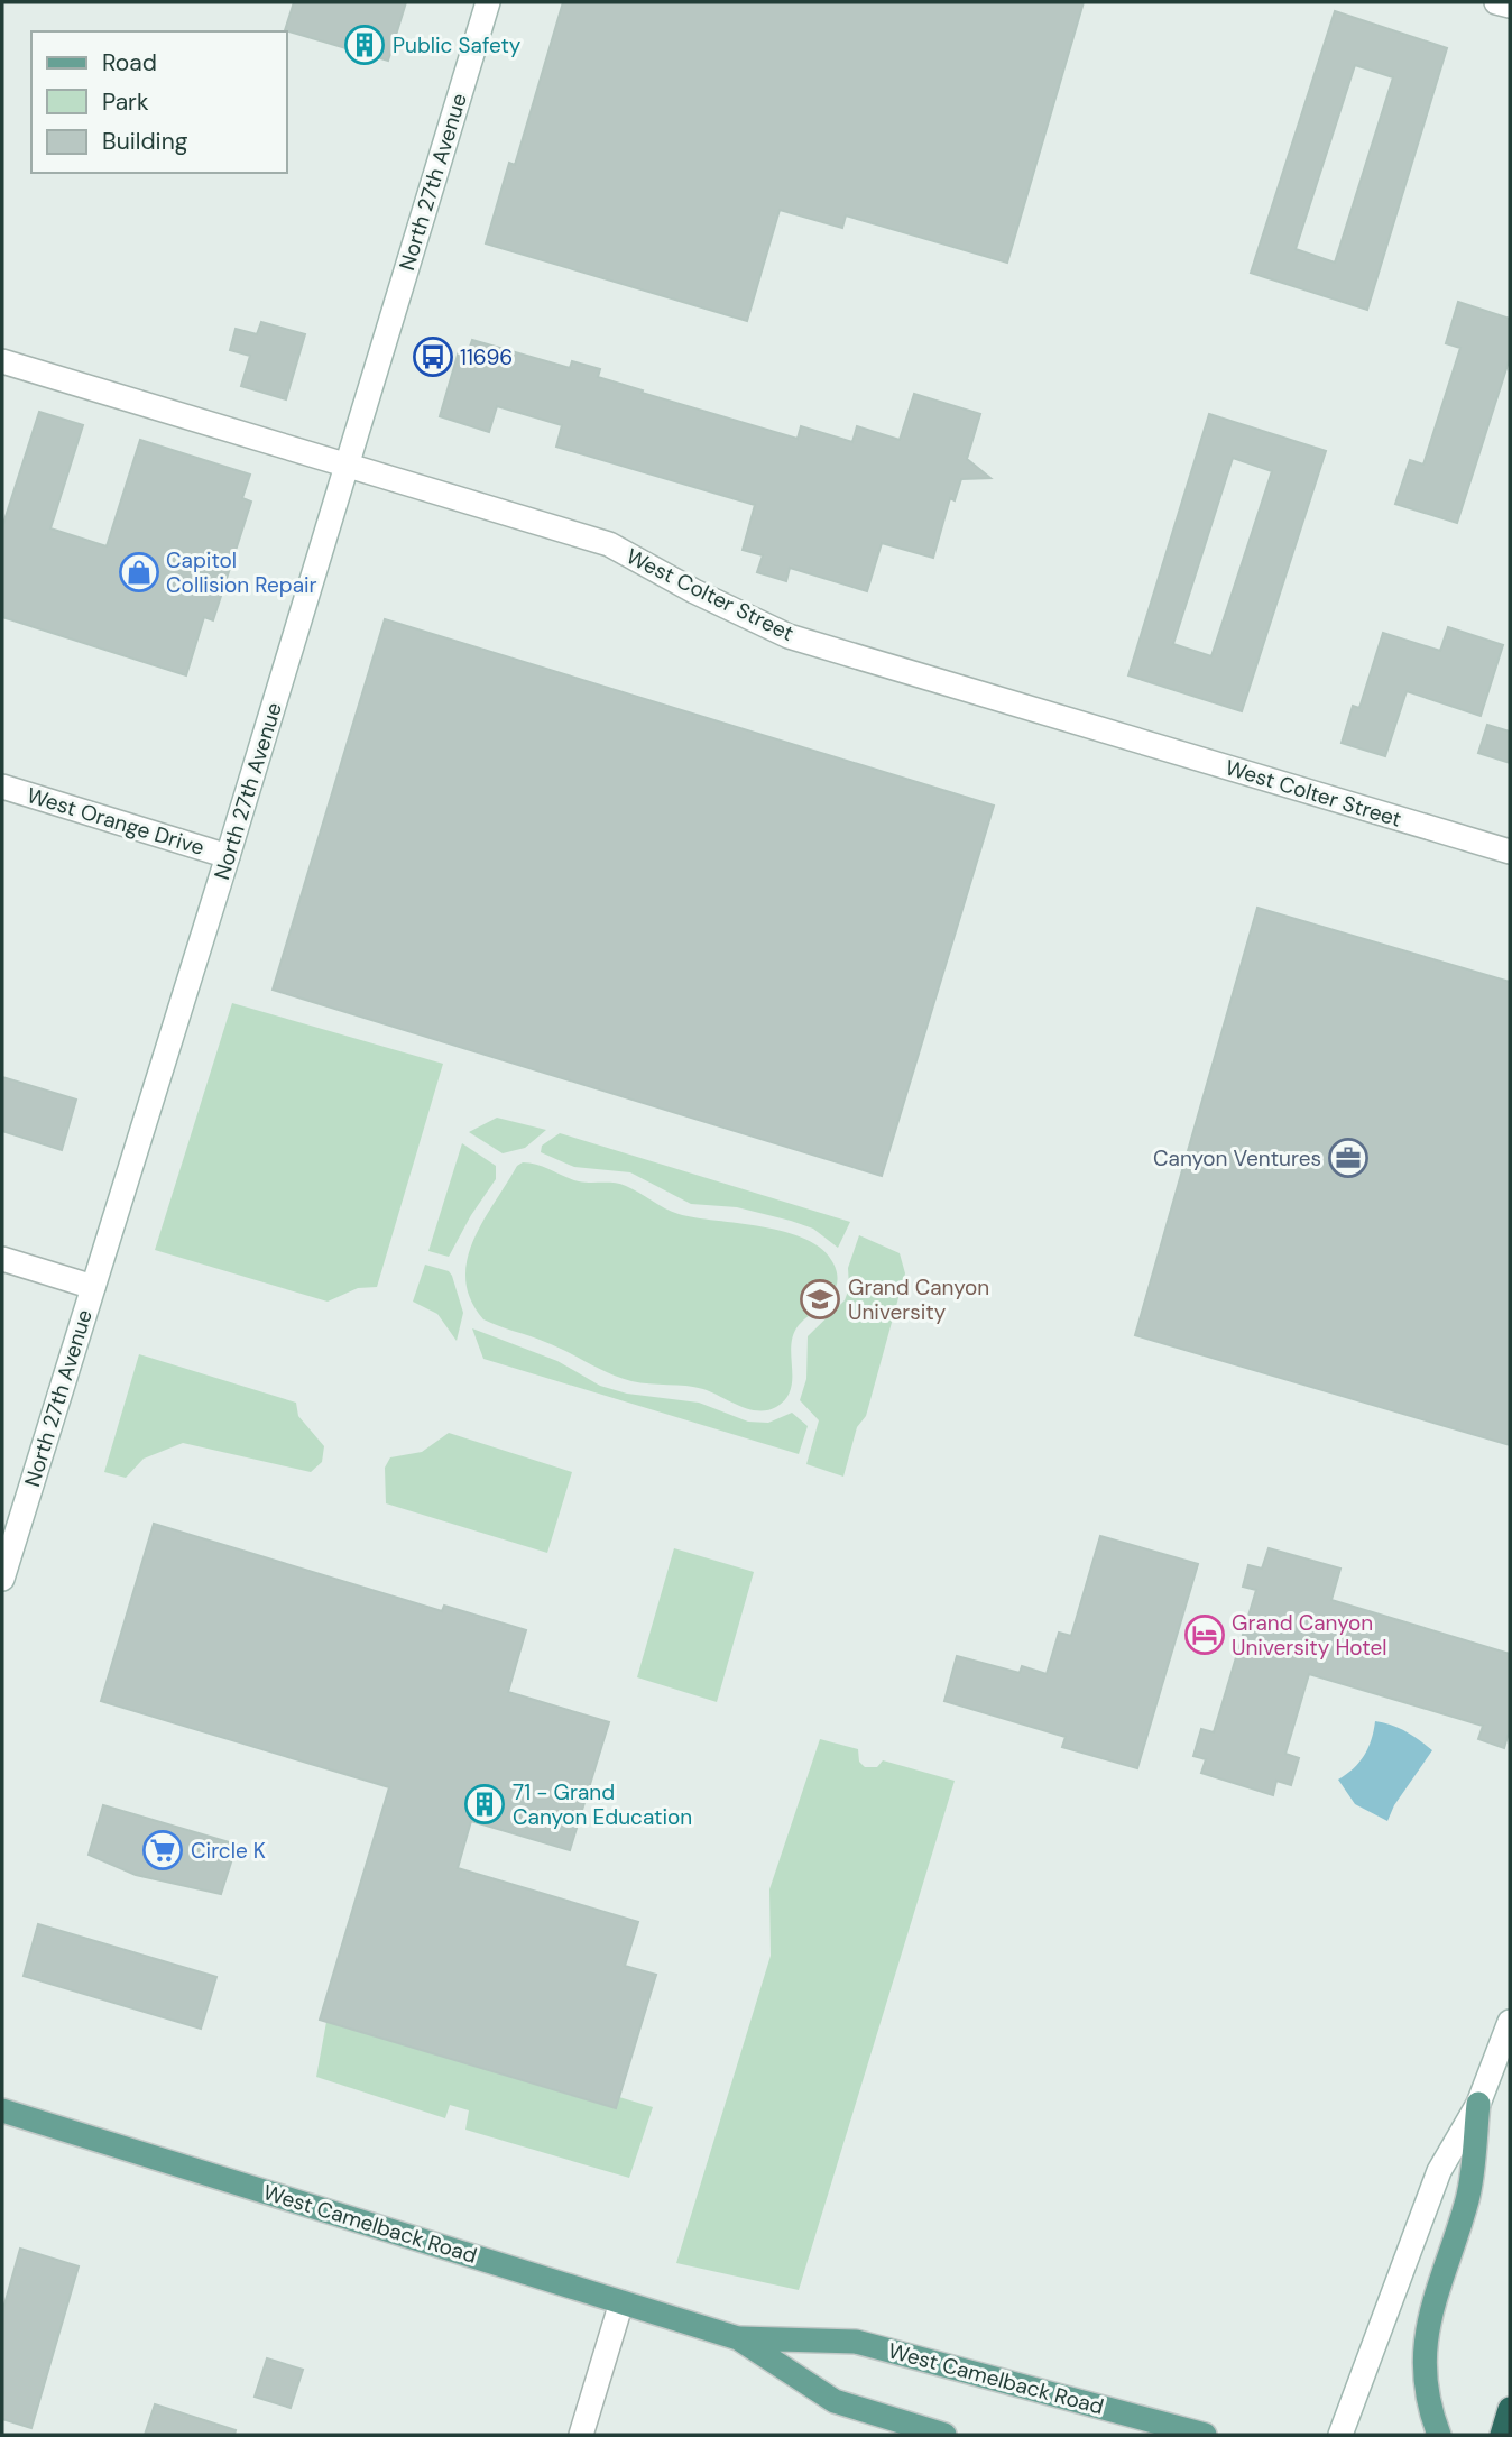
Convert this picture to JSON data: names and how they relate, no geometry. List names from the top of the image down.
{
  "streets": {
    "main road": [
      "North 27th Avenue",
      "West Colter Street",
      "West Orange Drive",
      "West Camelback Road"
    ]
  },
  "crossings": [
    ["North 27th Avenue", "West Colter Street"],
    ["North 27th Avenue", "West Orange Drive"]
  ],
  "places": {
    "building": ["Public Safety", "71 - Grand Canyon Education"],
    "bus stop": ["11696"],
    "shop": ["Capitol Collision Repair"],
    "office": ["Canyon Ventures"],
    "school or university": ["Grand Canyon University"],
    "hotel": ["Grand Canyon University Hotel"],
    "supermarket": ["Circle K"]
  },
  "legend": ["Road", "Park", "Building"]
}
